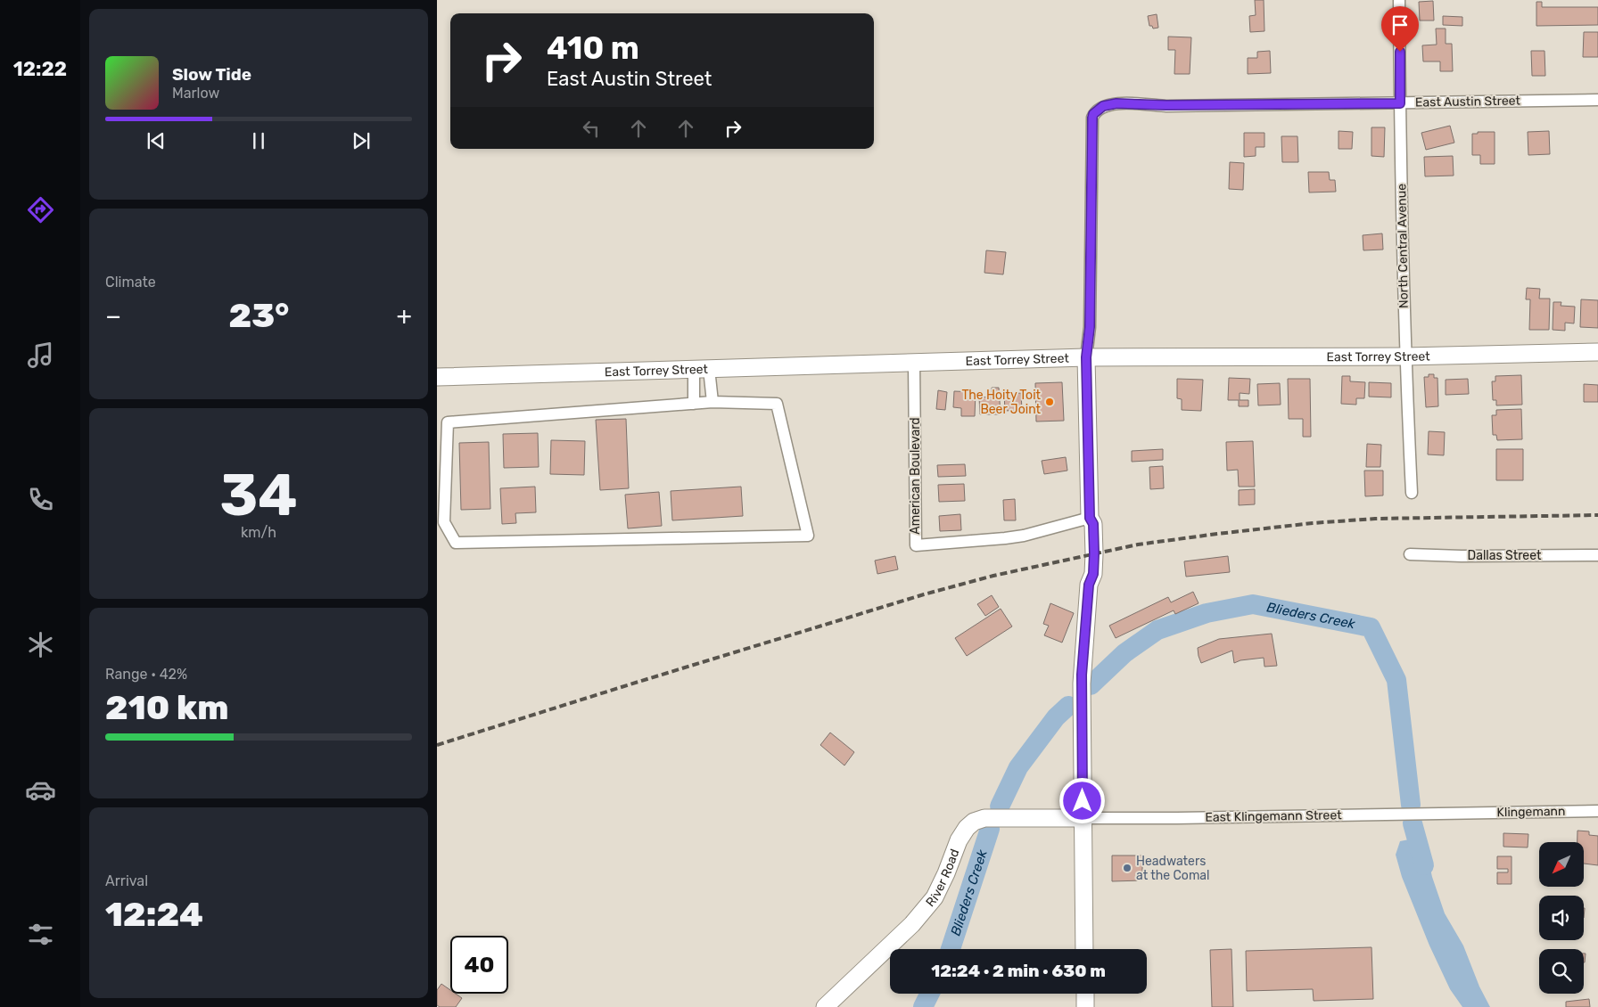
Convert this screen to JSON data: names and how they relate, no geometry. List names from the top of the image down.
{
  "streets": {
    "street": [
      "East Austin Street",
      "North Central Avenue",
      "East Torrey Street",
      "American Boulevard",
      "Dallas Street",
      "Klingemann",
      "East Klingemann Street",
      "River Road"
    ]
  },
  "crossings": [
    ["East Austin Street", "North Central Avenue"],
    ["East Austin Street", "East Torrey Street"],
    ["North Central Avenue", "East Torrey Street"],
    ["East Torrey Street", "American Boulevard"],
    ["Klingemann", "East Klingemann Street"],
    ["East Klingemann Street", "River Road"]
  ],
  "water": ["Blieders Creek"],
  "places": ["The Hoity Toit Beer Joint", "Headwaters at the Comal"],
  "north": "bottom left",
  "page": {
    "tabs": "12:22",
    "turn": ["410 m", "East Austin Street"],
    "song": ["Slow Tide", "Marlow"],
    "tile": [
      "Climate",
      ["34", "km/h"],
      ["Range · 42%", "210 km"],
      ["Arrival", "12:24"]
    ],
    "heat": ["−", "23°", "+"],
    "limit": "40",
    "trip": "12:24 · 2 min · 630 m"
  }
}
